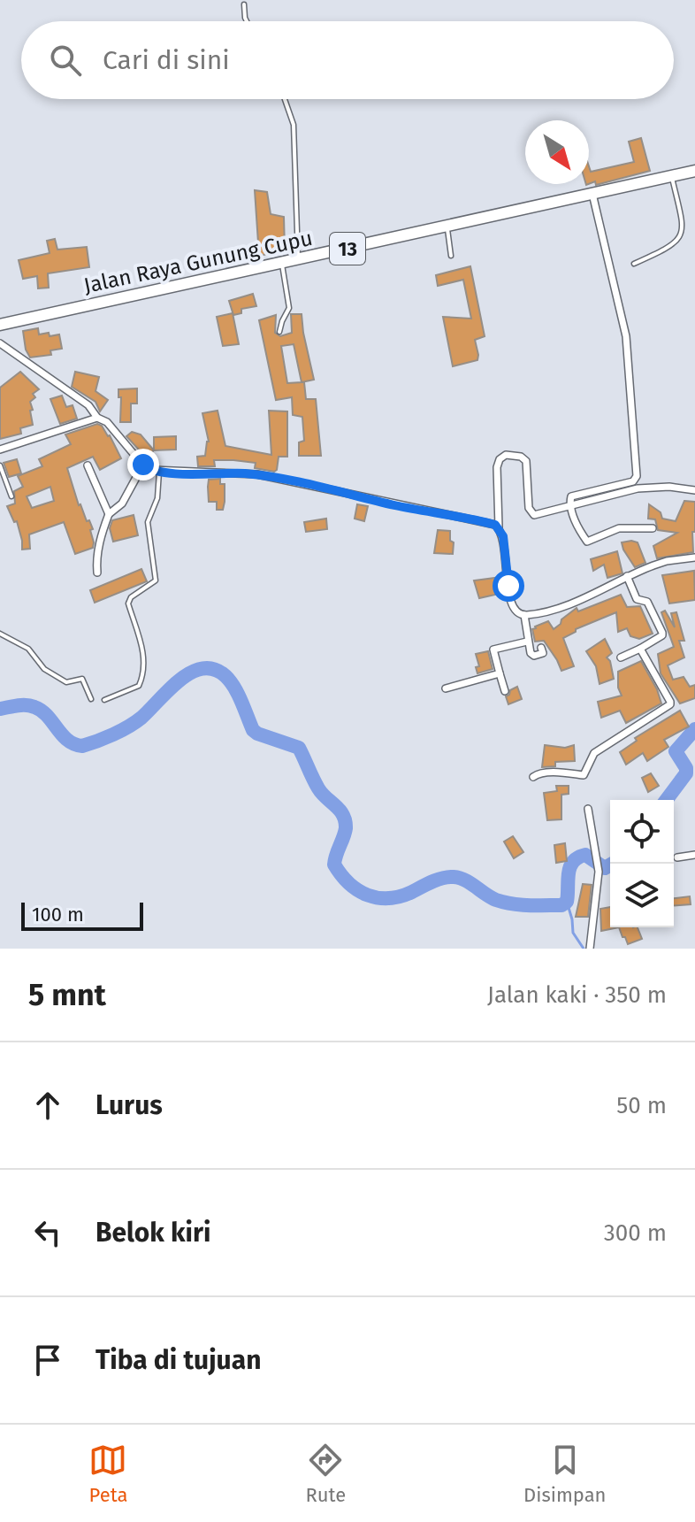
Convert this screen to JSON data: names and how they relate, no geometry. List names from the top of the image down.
{
  "streets": {
    "highway": ["13", "Jalan Raya Gunung Cupu"]
  },
  "scale_bar": "100 m",
  "north": "bottom right",
  "page": {
    "search": "Cari di sini",
    "scale": "100 m",
    "heading": ["5 mnt", "Jalan kaki · 350 m"],
    "list": [
      ["Lurus", "50 m"],
      ["Belok kiri", "300 m"],
      "Tiba di tujuan"
    ],
    "nav": ["Peta", "Rute", "Disimpan"]
  }
}
